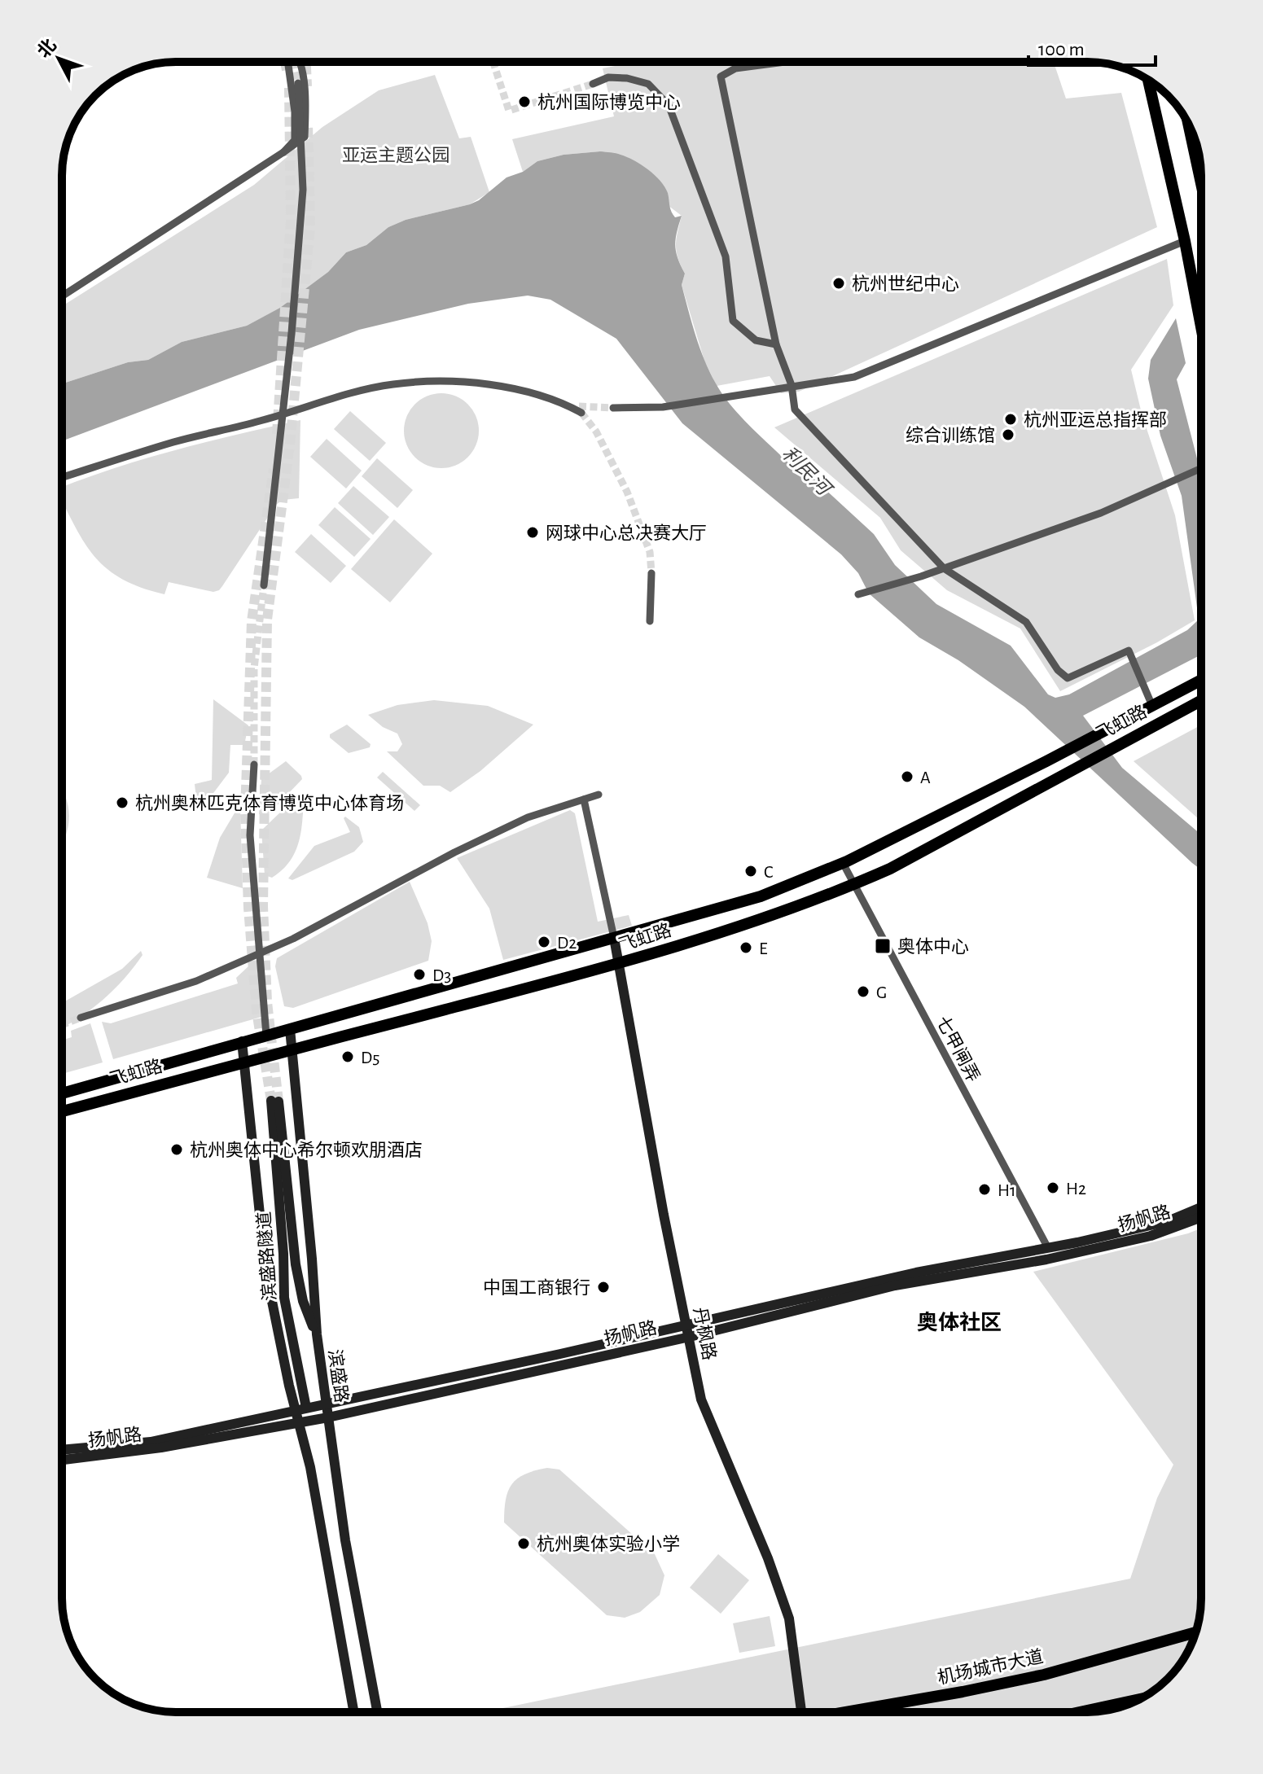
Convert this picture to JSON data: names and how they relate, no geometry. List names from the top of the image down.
{
  "streets": {
    "main road": [
      "飞虹路",
      "扬帆路",
      "滨盛路隧道",
      "丹枫路",
      "滨盛路",
      "机场城市大道"
    ],
    "street": ["七甲闸弄"]
  },
  "crossings": [
    ["飞虹路", "七甲闸弄"],
    ["飞虹路", "丹枫路"],
    ["飞虹路", "滨盛路"],
    ["扬帆路", "丹枫路"],
    ["扬帆路", "滨盛路"],
    ["滨盛路隧道", "滨盛路"]
  ],
  "districts": ["奥体社区"],
  "water": ["利民河"],
  "parks": ["亚运主题公园"],
  "places": {
    "other": [
      "杭州国际博览中心",
      "杭州世纪中心",
      "杭州亚运总指挥部",
      "综合训练馆",
      "网球中心总决赛大厅",
      "A",
      "杭州奥林匹克体育博览中心体育场",
      "C",
      "D2",
      "E",
      "D3",
      "G",
      "D5",
      "杭州奥体中心希尔顿欢朋酒店",
      "H2",
      "H1",
      "中国工商银行",
      "杭州奥体实验小学"
    ],
    "transit": ["奥体中心"]
  },
  "scale_bar": "100 m",
  "north": "top left"
}
